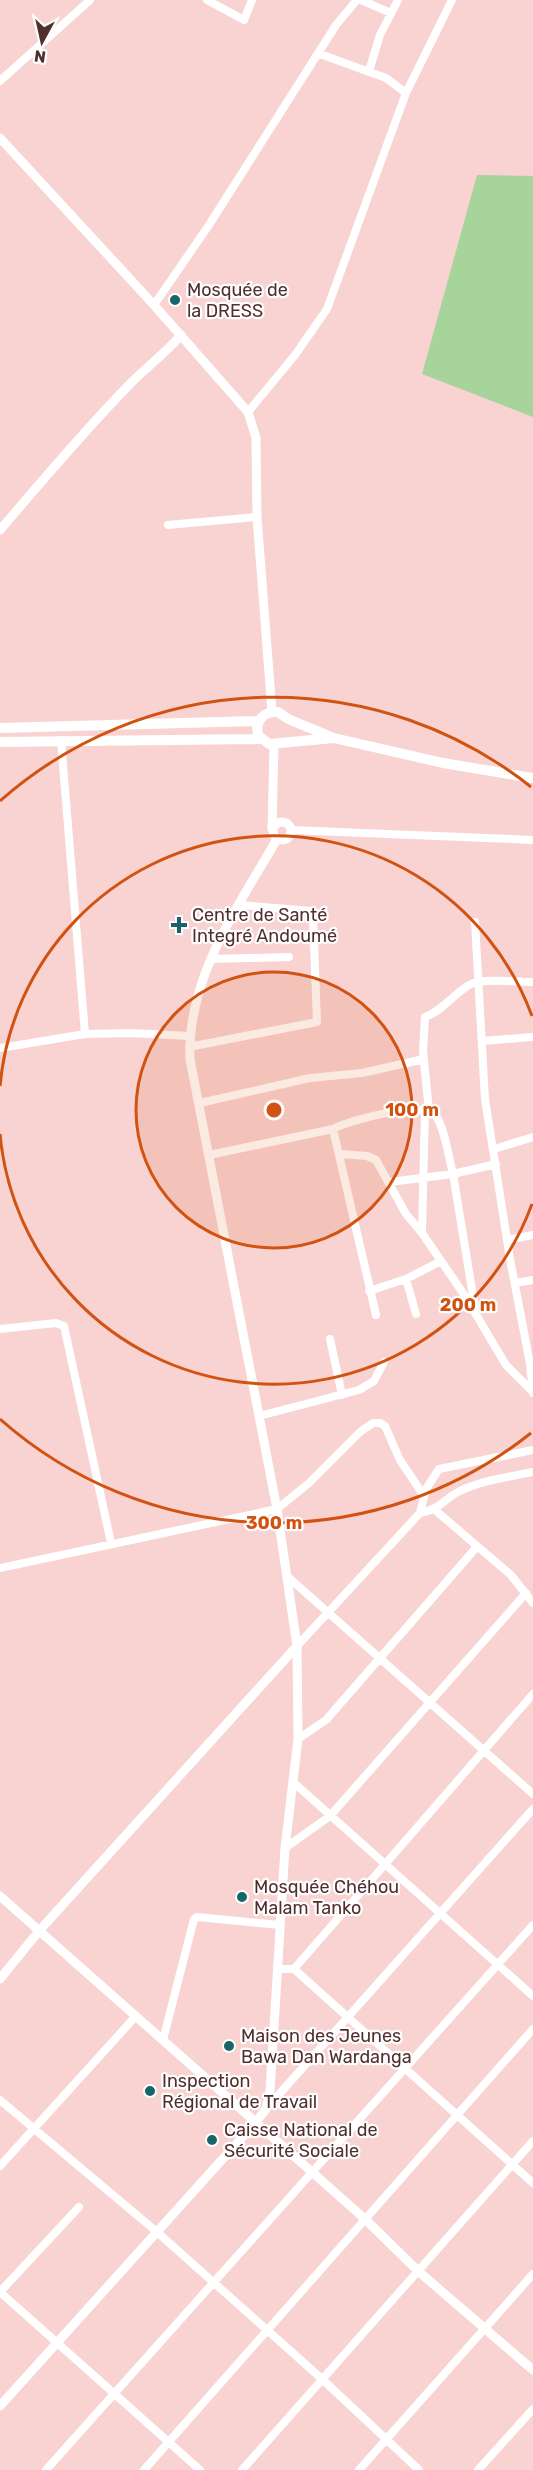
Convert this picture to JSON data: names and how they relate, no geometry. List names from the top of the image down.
{
  "places": {
    "other": [
      "Mosquée de la DRESS",
      "Mosquée Chéhou Malam Tanko",
      "Maison des Jeunes Bawa Dan Wardanga",
      "Inspection Régional de Travail",
      "Caisse National de Sécurité Sociale"
    ],
    "health": ["Centre de Santé Integré Andoumé"]
  },
  "north": "bottom",
  "rings": ["100 m", "200 m", "300 m"]
}
